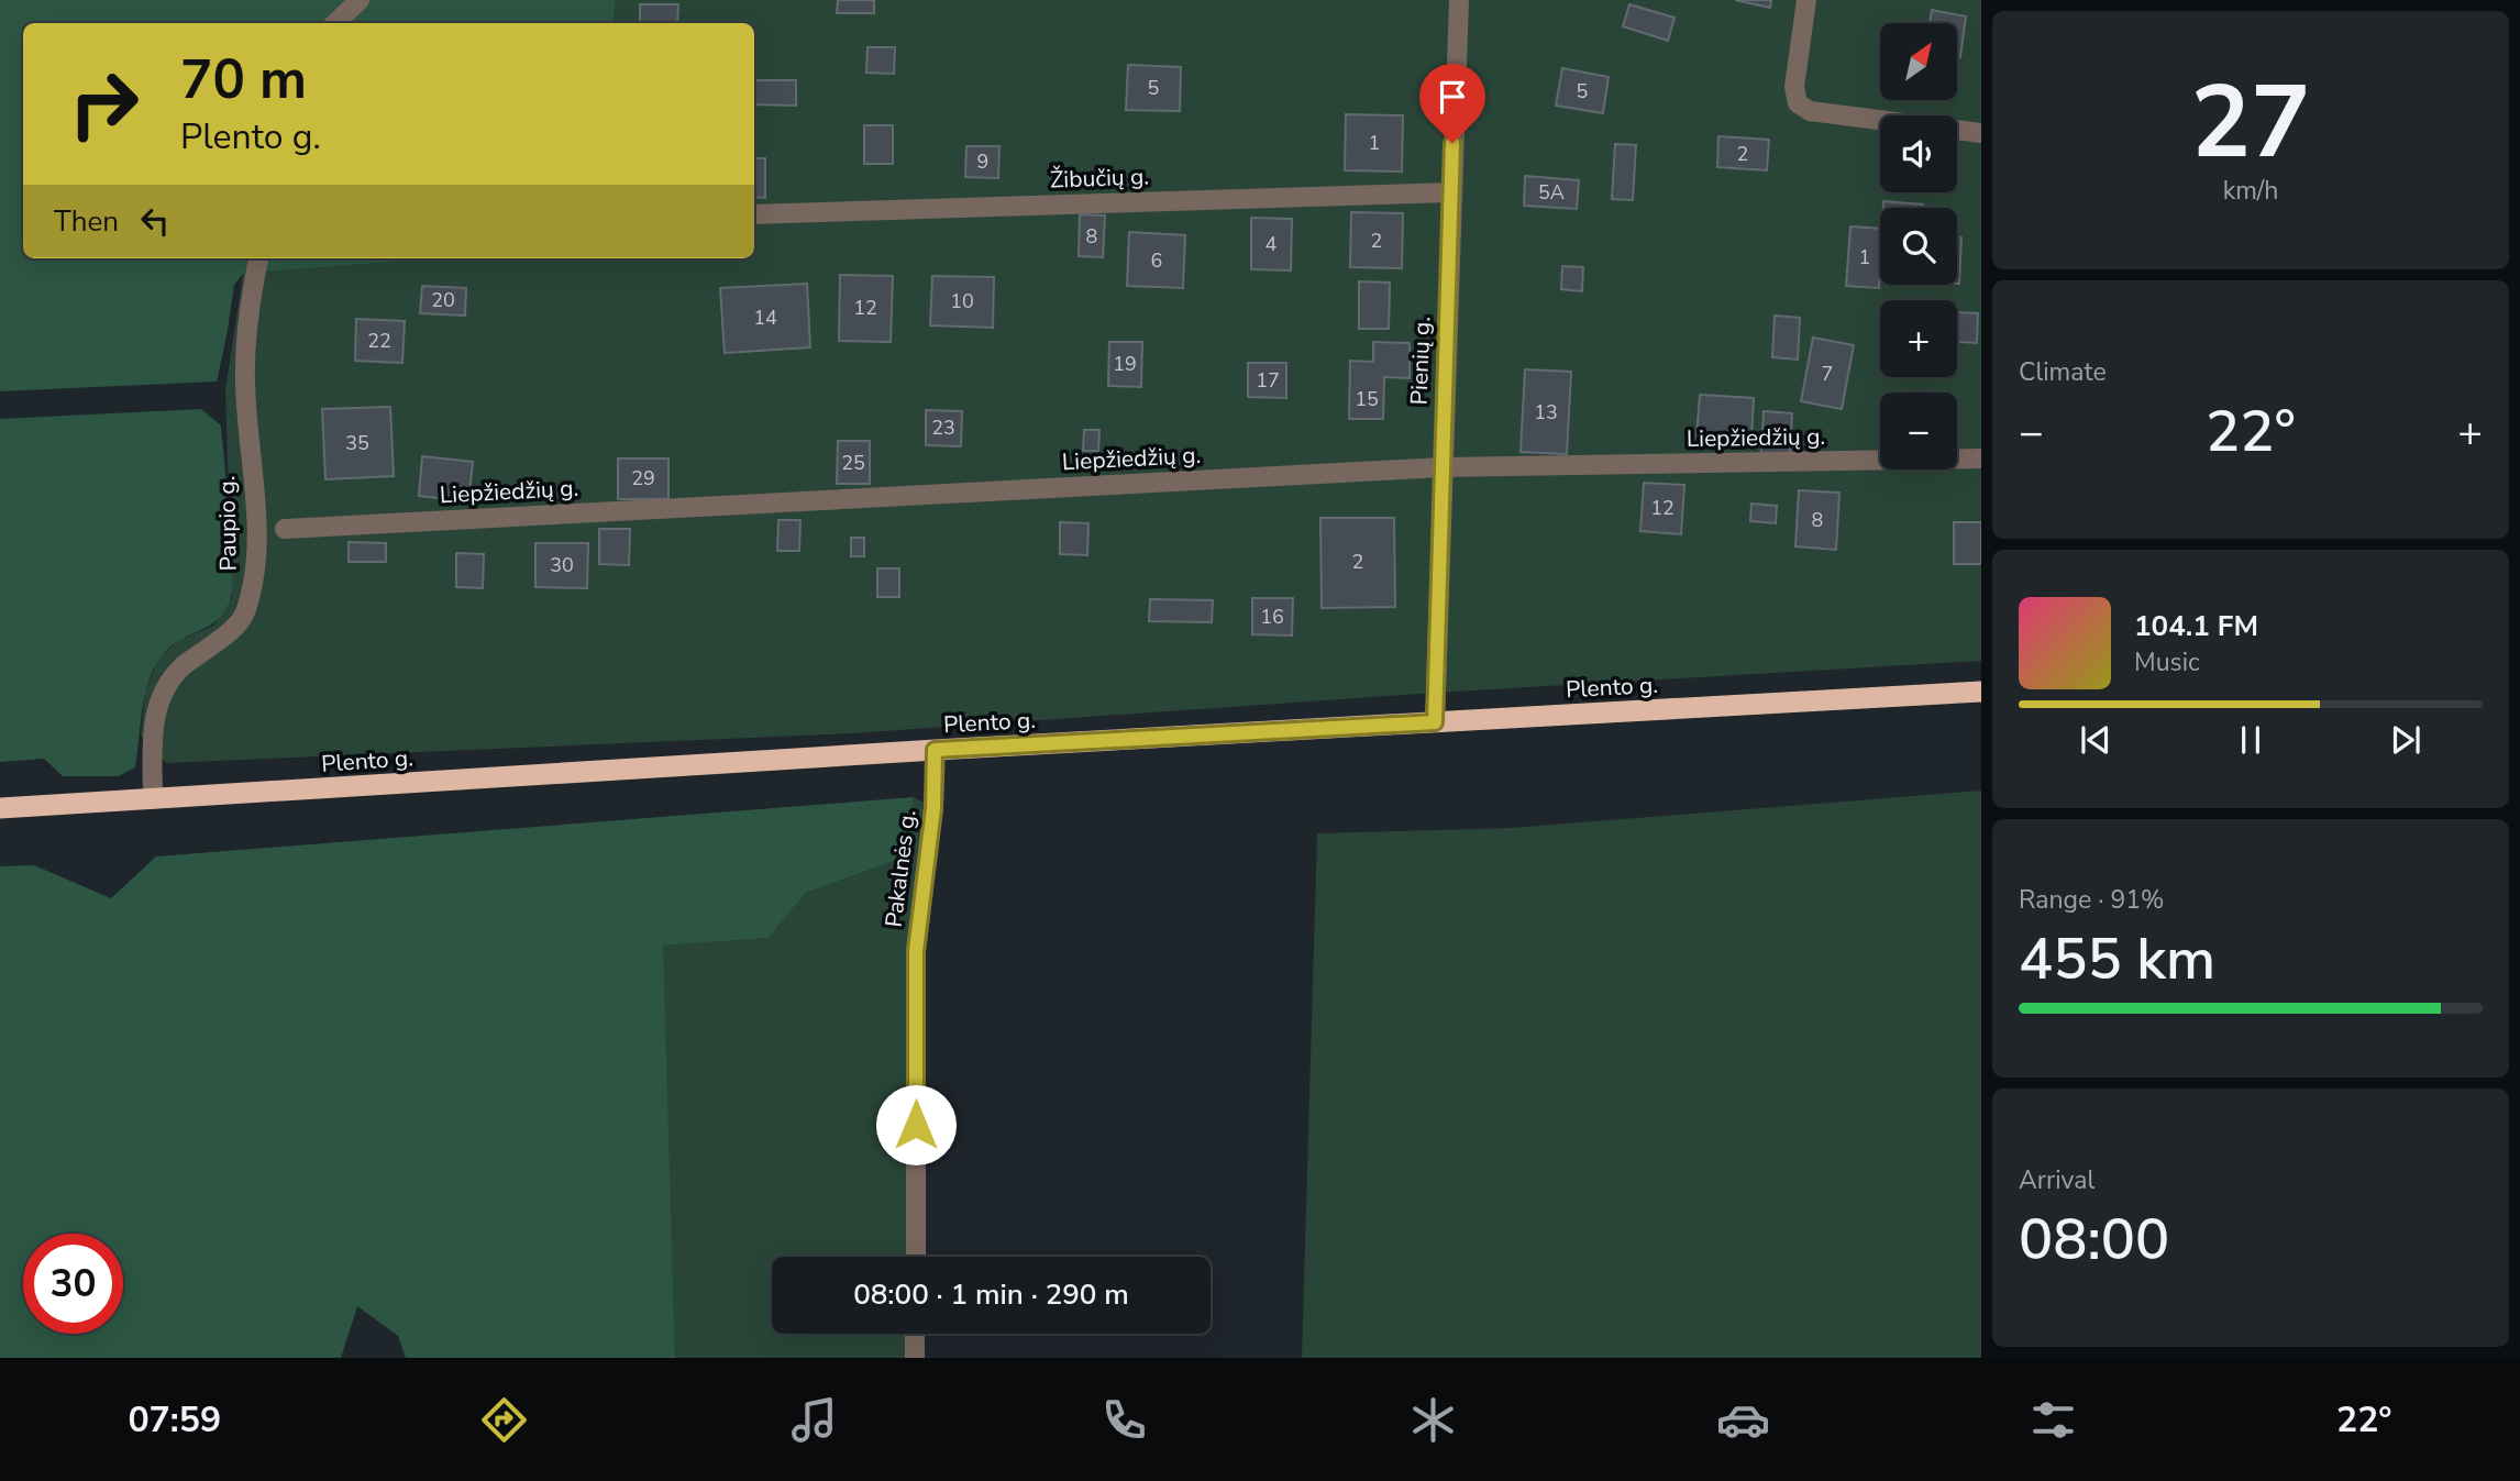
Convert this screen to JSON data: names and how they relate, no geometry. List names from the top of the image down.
{
  "streets": {
    "highway": ["Plento g."],
    "street": [
      "Žibučių g.",
      "Pienių g.",
      "Liepžiedžių g.",
      "Paupio g.",
      "Pakalnės g."
    ]
  },
  "crossings": [
    ["Žibučių g.", "Pienių g."],
    ["Pienių g.", "Liepžiedžių g."],
    ["Pienių g.", "Plento g."],
    ["Paupio g.", "Plento g."],
    ["Plento g.", "Pakalnės g."]
  ],
  "house_numbers": [
    "5",
    "5",
    "1",
    "2",
    "9",
    "5A",
    "8",
    "2",
    "4",
    "1",
    "6",
    "20",
    "10",
    "12",
    "14",
    "22",
    "19",
    "7",
    "17",
    "15",
    "13",
    "23",
    "35",
    "25",
    "29",
    "12",
    "8",
    "2",
    "30",
    "16"
  ],
  "north": "top right",
  "page": {
    "tile": [
      ["27", "km/h"],
      "Climate",
      ["Range · 91%", "455 km"],
      ["Arrival", "08:00"]
    ],
    "map_buttons": ["+", "−"],
    "turn": ["70 m", "Plento g."],
    "then": "Then",
    "heat": ["−", "22°", "+"],
    "song": ["104.1 FM", "Music"],
    "limit": "30",
    "trip": "08:00 · 1 min · 290 m",
    "tabs": ["07:59", "22°"]
  }
}
